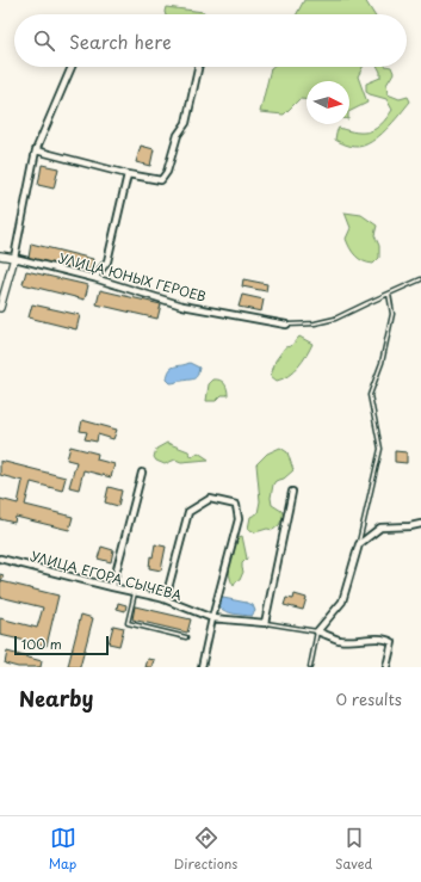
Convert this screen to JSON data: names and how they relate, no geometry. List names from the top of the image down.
{
  "streets": {
    "street": ["УЛИЦА ЮНЫХ ГЕРОЕВ", "УЛИЦА ЕГОРА СЫЧЕВА"]
  },
  "scale_bar": "100 m",
  "north": "right",
  "page": {
    "search": "Search here",
    "scale": "100 m",
    "heading": ["Nearby", "0 results"],
    "nav": ["Map", "Directions", "Saved"]
  }
}
